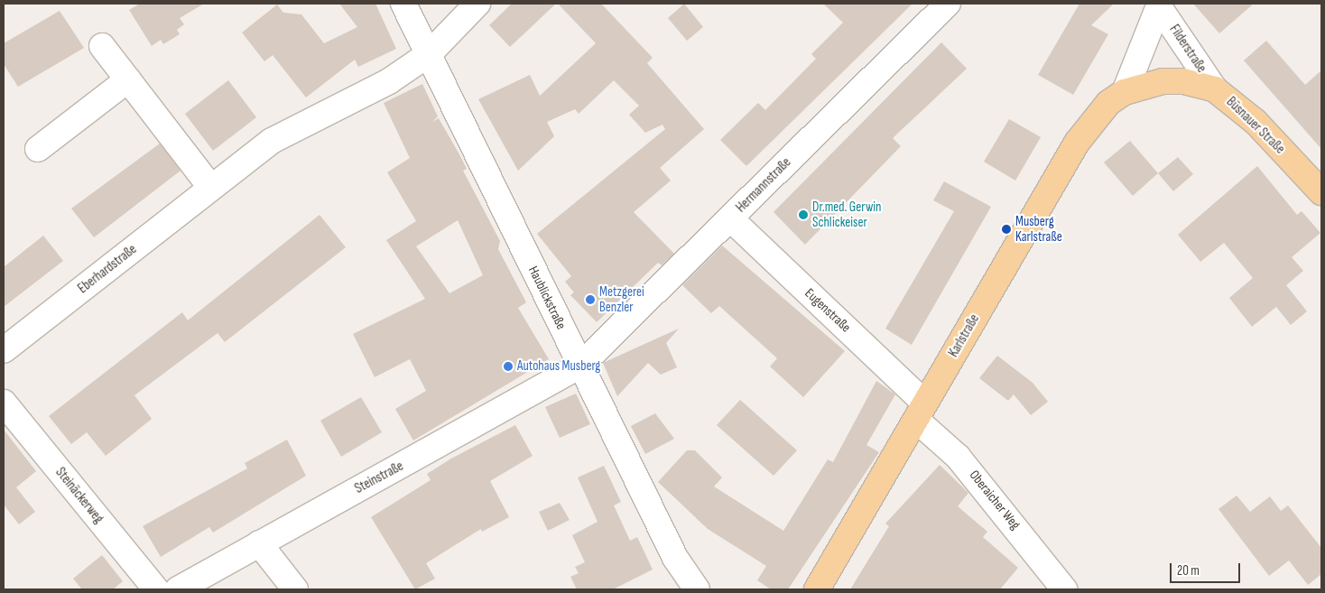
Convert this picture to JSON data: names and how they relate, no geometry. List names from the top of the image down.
{
  "streets": {
    "main road": ["Büsnauer Straße", "Karlstraße"],
    "street": [
      "Filderstraße",
      "Hermannstraße",
      "Eberhardstraße",
      "Haublickstraße",
      "Eugenstraße",
      "Steinstraße",
      "Steinäckerweg",
      "Oberaicher Weg"
    ]
  },
  "crossings": [
    ["Filderstraße", "Büsnauer Straße"],
    ["Filderstraße", "Karlstraße"],
    ["Büsnauer Straße", "Karlstraße"],
    ["Hermannstraße", "Haublickstraße"],
    ["Hermannstraße", "Eugenstraße"],
    ["Hermannstraße", "Steinstraße"],
    ["Eberhardstraße", "Haublickstraße"],
    ["Haublickstraße", "Steinstraße"],
    ["Eugenstraße", "Karlstraße"],
    ["Eugenstraße", "Oberaicher Weg"],
    ["Karlstraße", "Oberaicher Weg"]
  ],
  "places": [
    "Dr.med. Gerwin Schlickeiser",
    "Musberg Karlstraße",
    "Metzgerei Benzler",
    "Autohaus Musberg"
  ],
  "scale_bar": "20 m"
}
